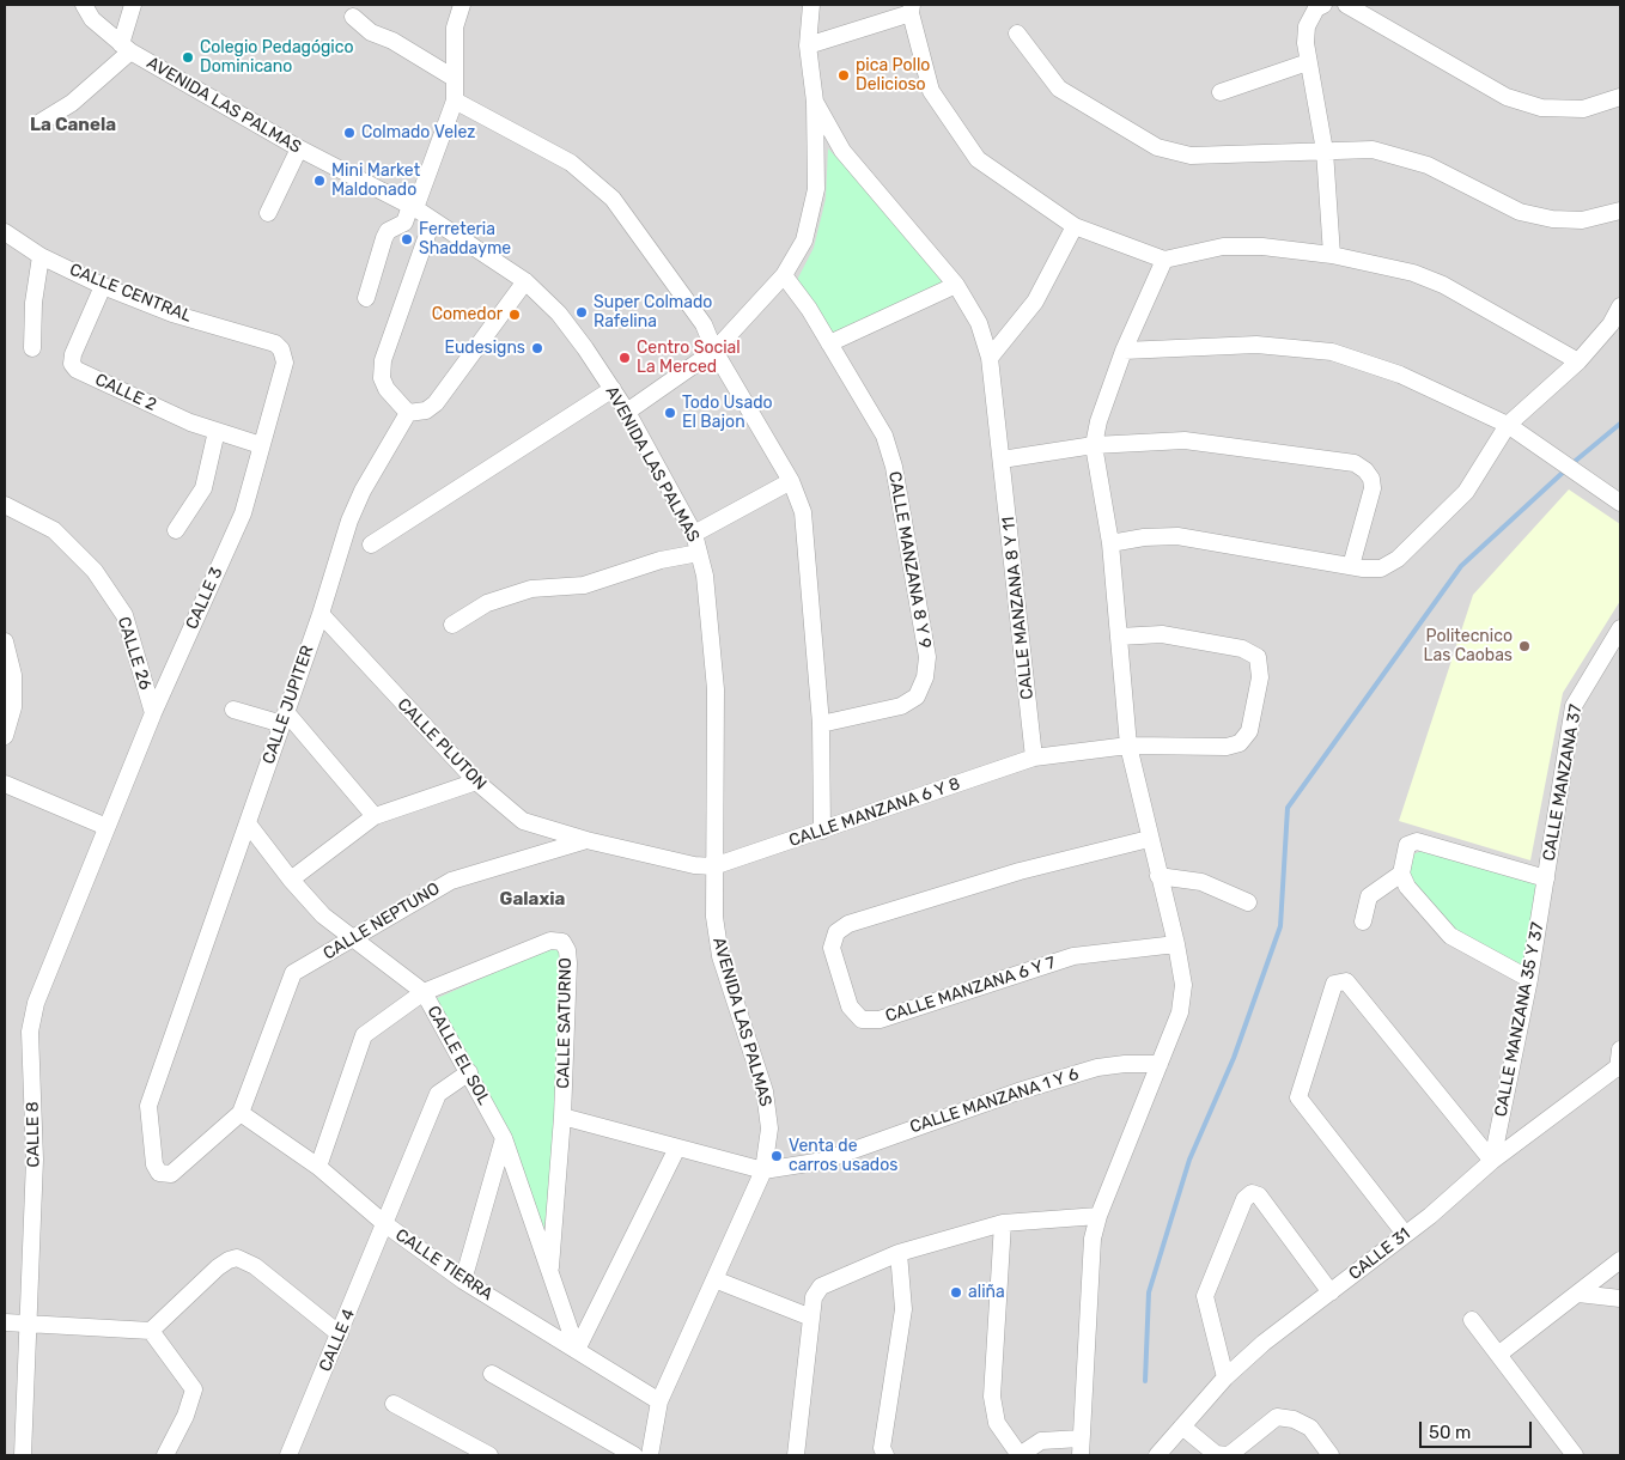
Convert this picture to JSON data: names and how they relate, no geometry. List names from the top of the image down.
{
  "streets": {
    "street": [
      "AVENIDA LAS PALMAS",
      "CALLE CENTRAL",
      "CALLE 2",
      "CALLE MANZANA 8 Y 9",
      "CALLE 3",
      "CALLE MANZANA 8 Y 11",
      "CALLE 26",
      "CALLE JUPITER",
      "CALLE PLUTON",
      "CALLE MANZANA 37",
      "CALLE MANZANA 6 Y 8",
      "CALLE NEPTUNO",
      "CALLE MANZANA 6 Y 7",
      "CALLE MANZANA 35 Y 37",
      "CALLE SATURNO",
      "CALLE EL SOL",
      "CALLE MANZANA 1 Y 6",
      "CALLE 8",
      "CALLE 31",
      "CALLE TIERRA",
      "CALLE 4"
    ]
  },
  "crossings": [
    ["AVENIDA LAS PALMAS", "CALLE MANZANA 6 Y 8"],
    ["AVENIDA LAS PALMAS", "CALLE NEPTUNO"],
    ["AVENIDA LAS PALMAS", "CALLE MANZANA 1 Y 6"],
    ["AVENIDA LAS PALMAS", "CALLE TIERRA"],
    ["CALLE CENTRAL", "CALLE 2"],
    ["CALLE CENTRAL", "CALLE 3"],
    ["CALLE 2", "CALLE 3"],
    ["CALLE 3", "CALLE 26"],
    ["CALLE 3", "CALLE 8"],
    ["CALLE MANZANA 8 Y 11", "CALLE MANZANA 6 Y 8"],
    ["CALLE JUPITER", "CALLE PLUTON"],
    ["CALLE JUPITER", "CALLE NEPTUNO"],
    ["CALLE JUPITER", "CALLE EL SOL"],
    ["CALLE PLUTON", "CALLE NEPTUNO"],
    ["CALLE MANZANA 37", "CALLE MANZANA 35 Y 37"],
    ["CALLE MANZANA 6 Y 8", "CALLE NEPTUNO"],
    ["CALLE NEPTUNO", "CALLE EL SOL"],
    ["CALLE NEPTUNO", "CALLE TIERRA"],
    ["CALLE MANZANA 35 Y 37", "CALLE 31"],
    ["CALLE SATURNO", "CALLE EL SOL"],
    ["CALLE SATURNO", "CALLE TIERRA"],
    ["CALLE EL SOL", "CALLE TIERRA"],
    ["CALLE EL SOL", "CALLE 4"],
    ["CALLE TIERRA", "CALLE 4"]
  ],
  "districts": ["La Canela", "Galaxia"],
  "places": [
    "Colegio Pedagógico Dominicano",
    "pica Pollo Delicioso",
    "Colmado Velez",
    "Mini Market Maldonado",
    "Ferreteria Shaddayme",
    "Super Colmado Rafelina",
    "Comedor",
    "Eudesigns",
    "Centro Social La Merced",
    "Todo Usado El Bajon",
    "Politecnico Las Caobas",
    "Venta de carros usados",
    "aliña"
  ],
  "scale_bar": "50 m"
}
